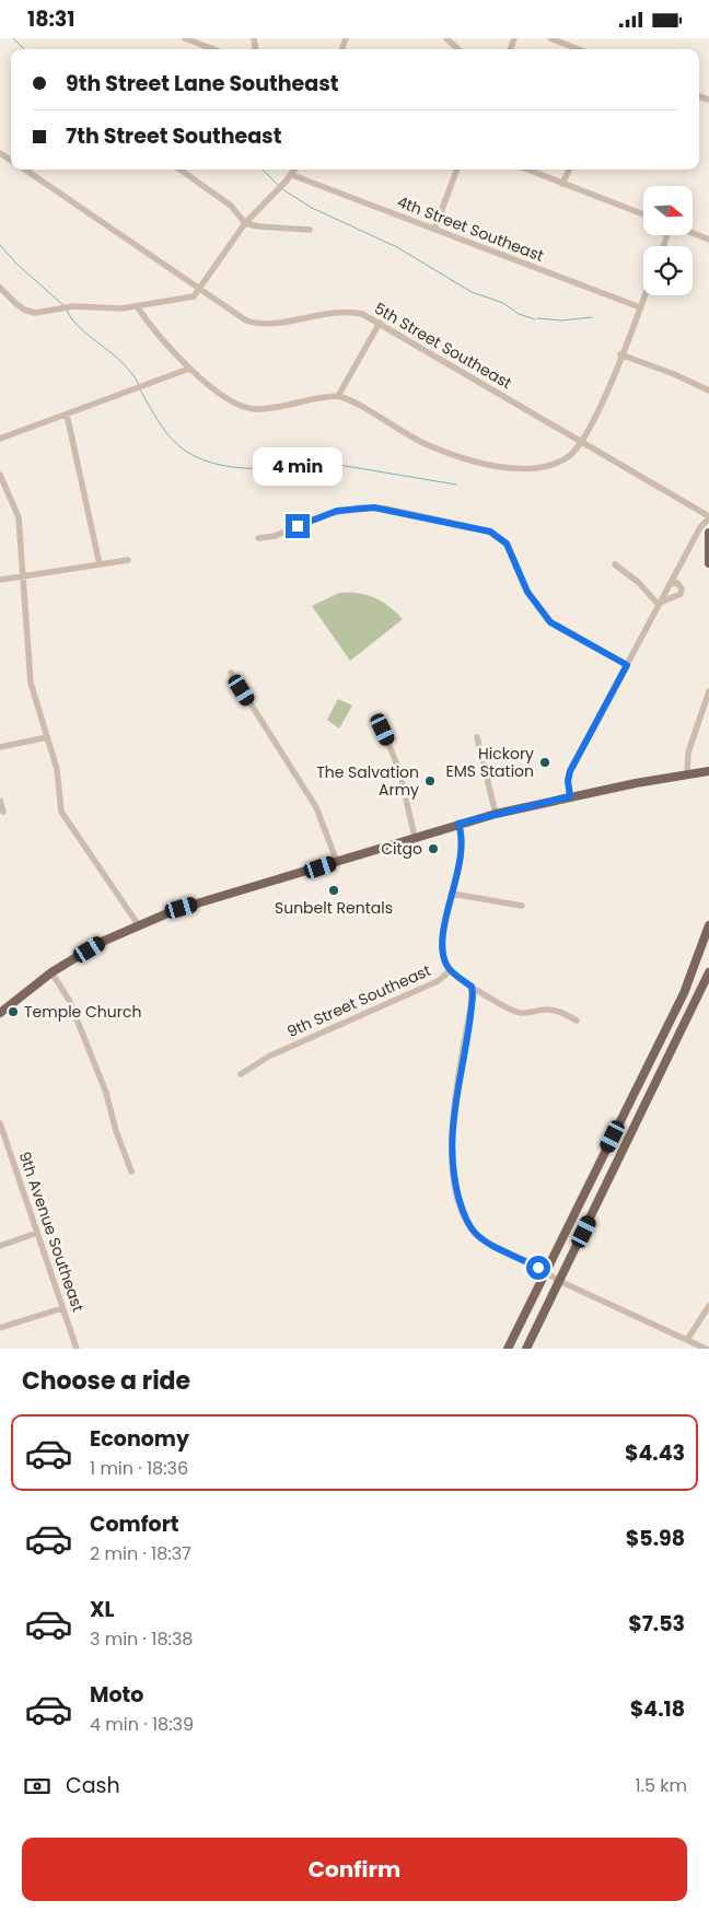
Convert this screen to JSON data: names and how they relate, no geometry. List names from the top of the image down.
{
  "streets": {
    "street": [
      "4th Street Southeast",
      "5th Street Southeast",
      "9th Street Southeast",
      "9th Avenue Southeast"
    ]
  },
  "places": [
    "Hickory EMS Station",
    "The Salvation Army",
    "Citgo",
    "Sunbelt Rentals",
    "Temple Church"
  ],
  "north": "right",
  "page": {
    "status": "18:31",
    "banner": ["9th Street Lane Southeast", "7th Street Southeast"],
    "bubble": "4 min",
    "heading": "Choose a ride",
    "list": [
      {
        "name": "Economy",
        "note": "1 min · 18:36",
        "value": "$4.43"
      },
      {
        "name": "Comfort",
        "note": "2 min · 18:37",
        "value": "$5.98"
      },
      {
        "name": "XL",
        "note": "3 min · 18:38",
        "value": "$7.53"
      },
      {
        "name": "Moto",
        "note": "4 min · 18:39",
        "value": "$4.18"
      }
    ],
    "pay": ["Cash", "1.5 km"],
    "buttons": "Confirm"
  }
}
